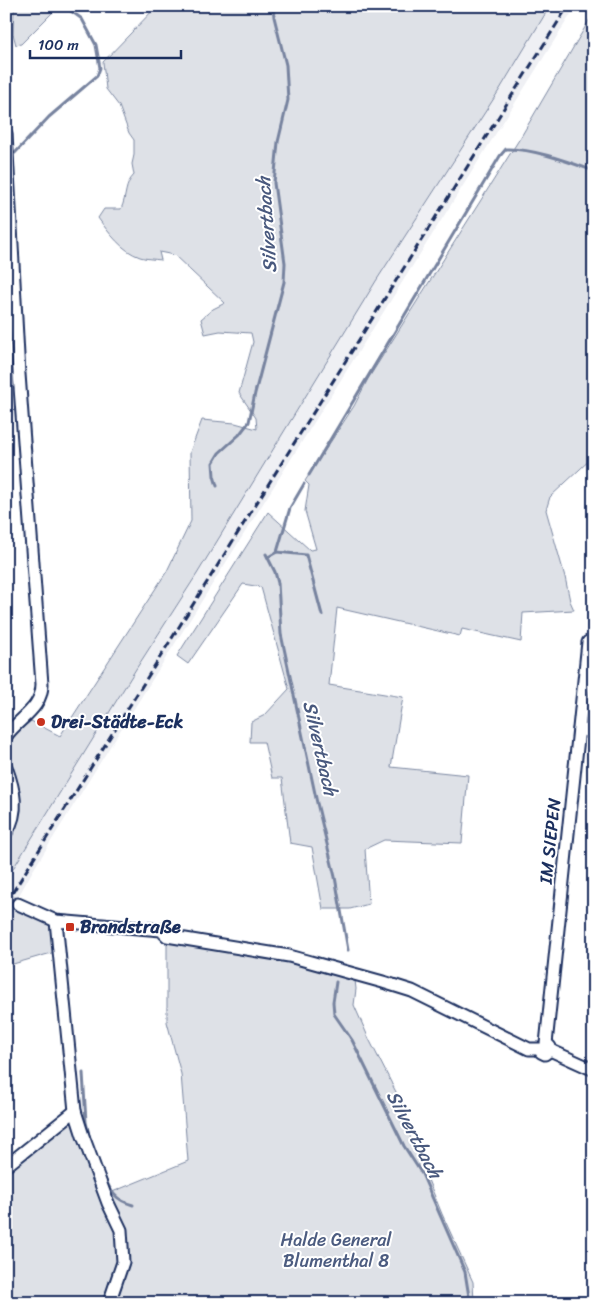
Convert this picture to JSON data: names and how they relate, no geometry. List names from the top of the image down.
{
  "streets": {
    "street": ["IM SIEPEN"]
  },
  "water": ["Silvertbach"],
  "parks": ["Halde General Blumenthal 8"],
  "places": {
    "other": ["Drei-Städte-Eck"],
    "transit": ["Brandstraße"]
  },
  "scale_bar": "100 m"
}
